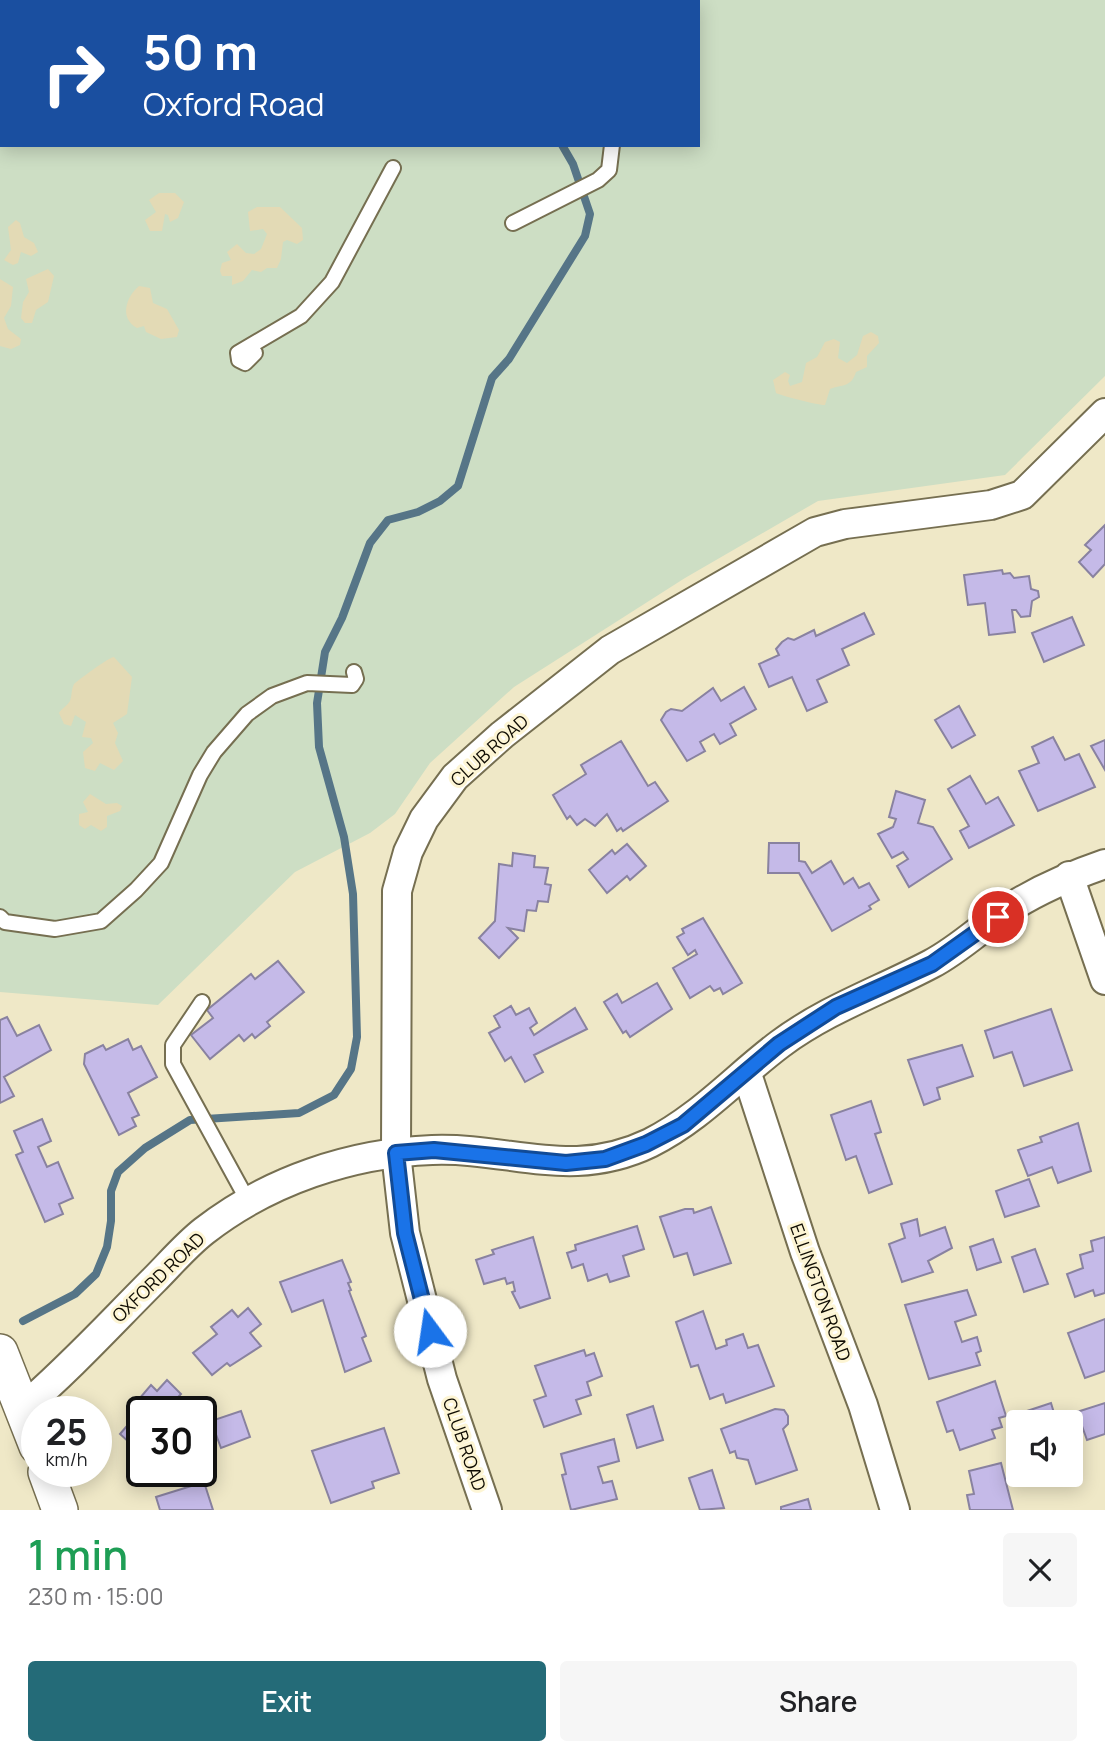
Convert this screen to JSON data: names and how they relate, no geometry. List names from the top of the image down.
{
  "streets": {
    "street": ["CLUB ROAD", "OXFORD ROAD", "ELLINGTON ROAD"]
  },
  "crossings": [
    ["CLUB ROAD", "OXFORD ROAD"],
    ["OXFORD ROAD", "ELLINGTON ROAD"]
  ],
  "page": {
    "turn": ["50 m", "Oxford Road"],
    "speed": "25 km/h",
    "limit": "30",
    "heading": ["1 min", "230 m · 15:00"],
    "buttons": ["Exit", "Share"]
  }
}
